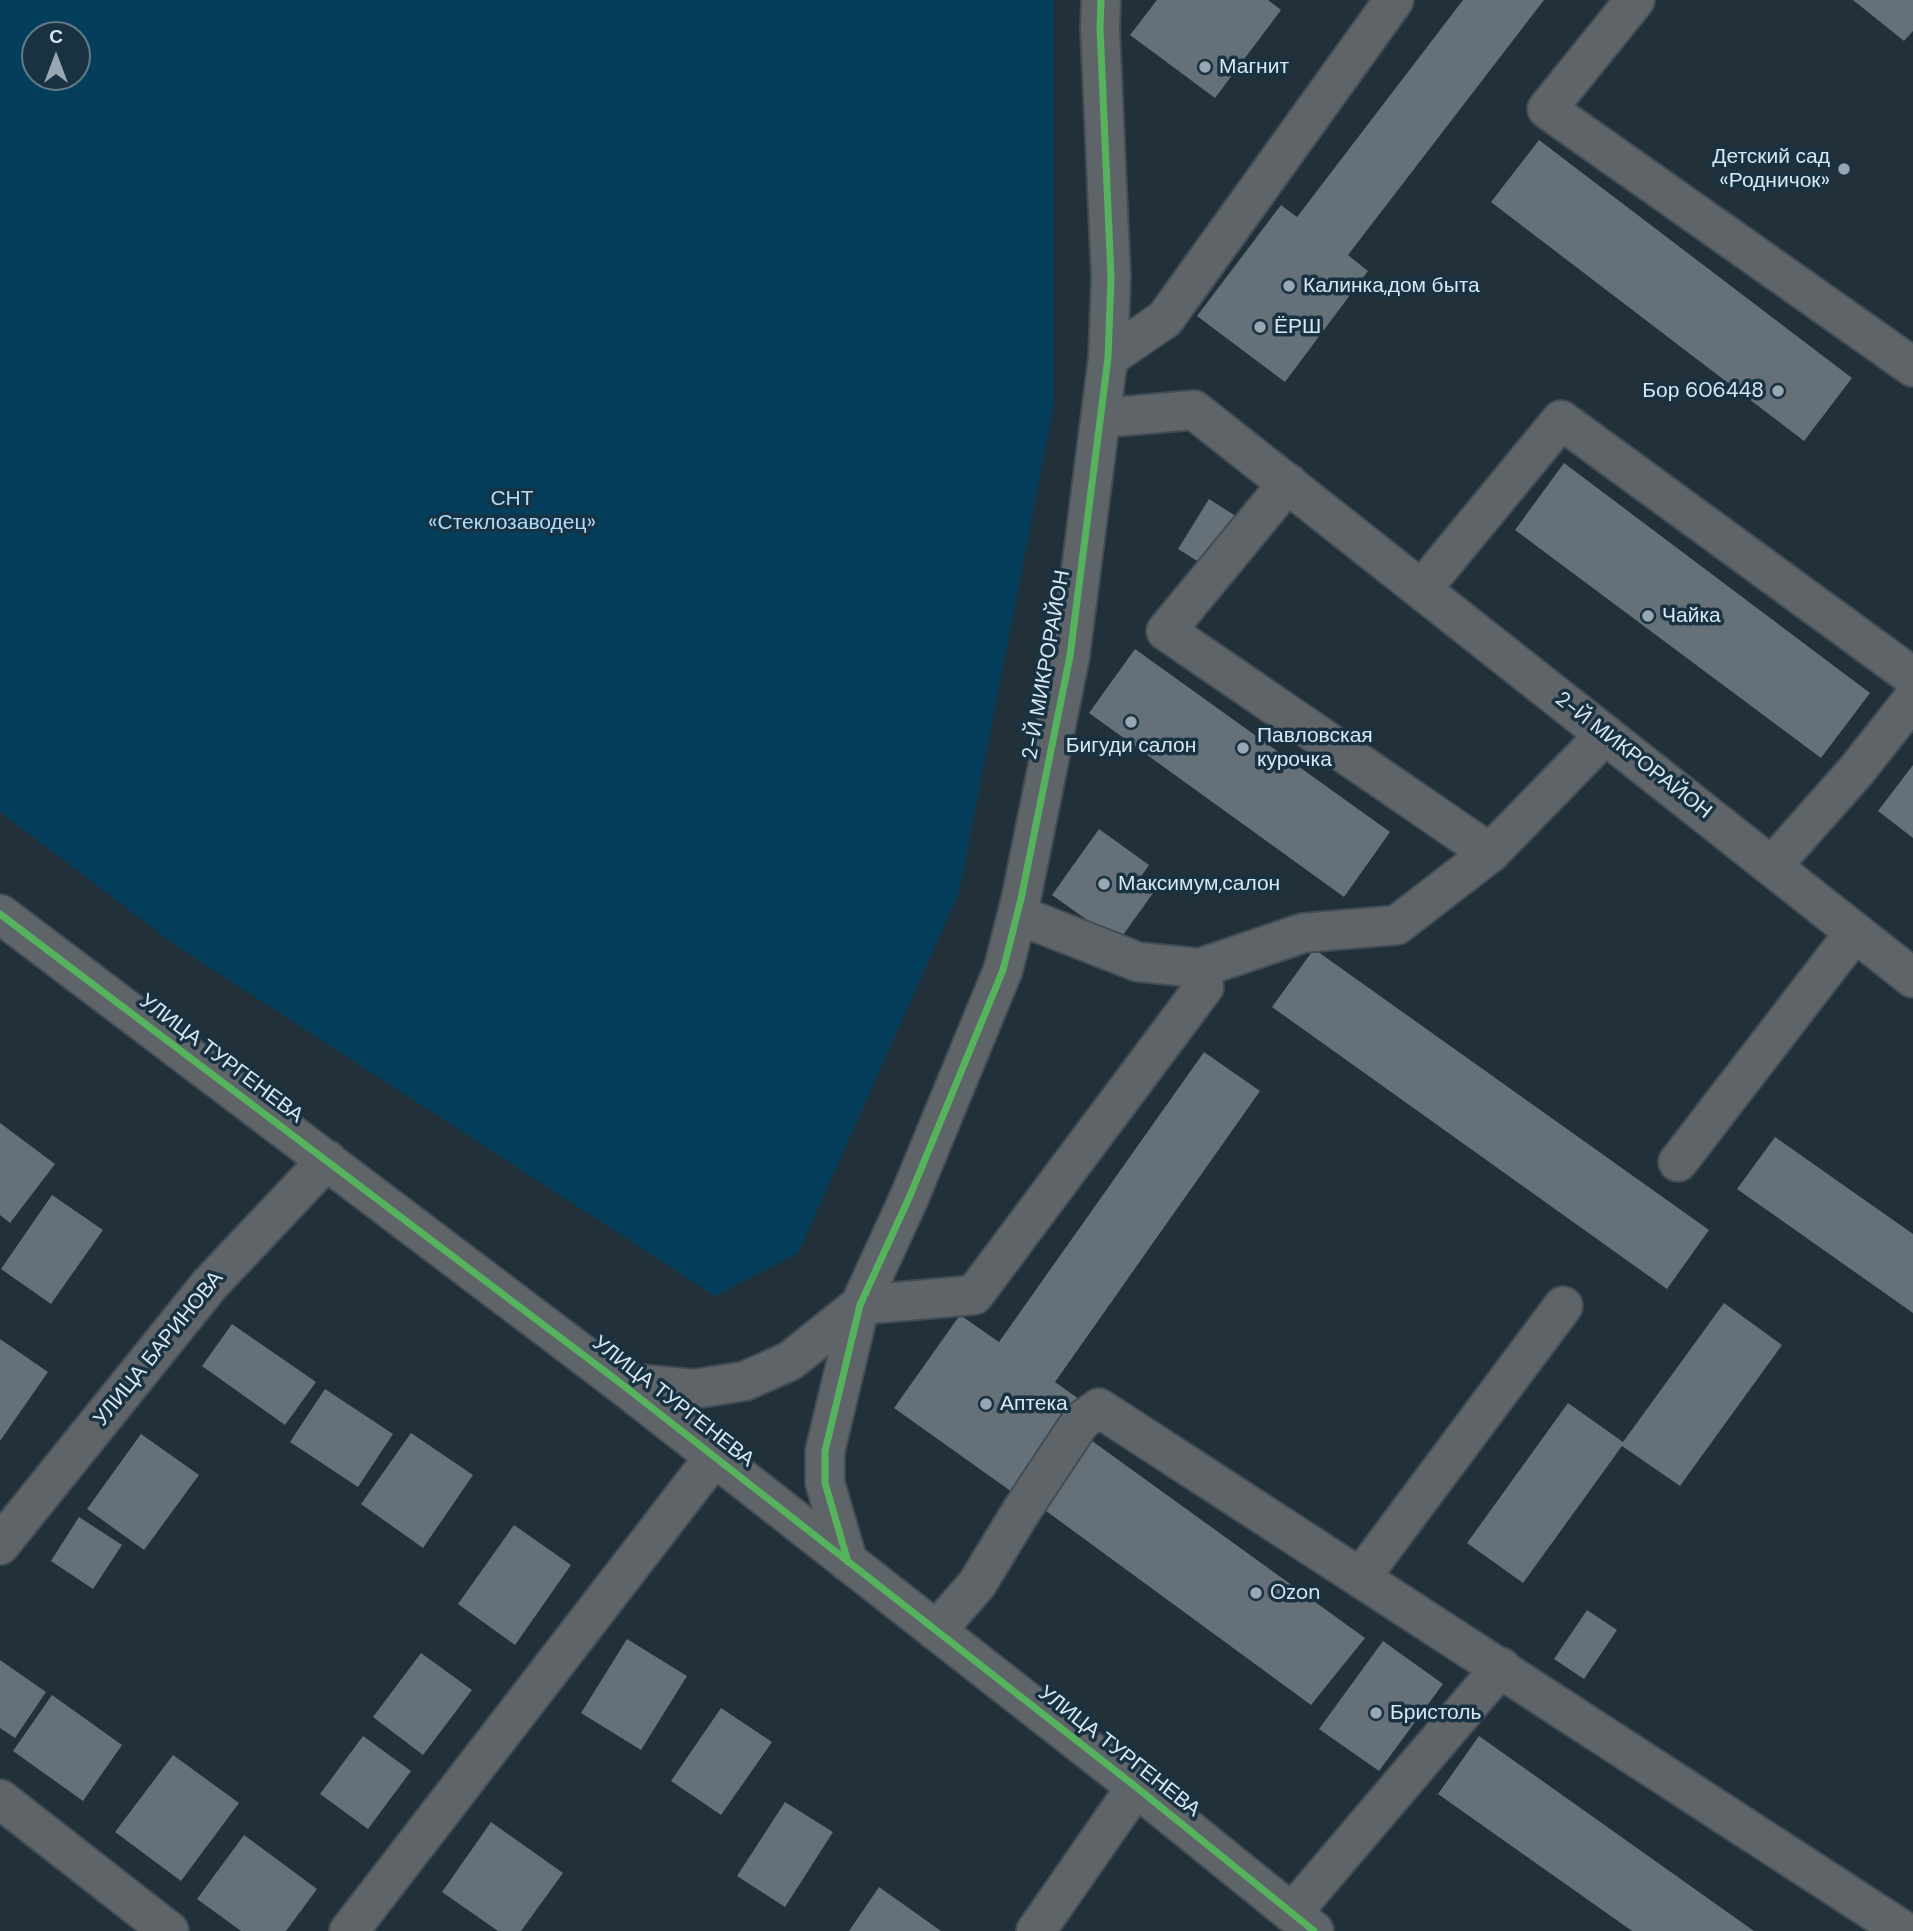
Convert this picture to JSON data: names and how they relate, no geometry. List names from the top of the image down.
{
  "streets": {
    "street": ["2-Й МИКРОРАЙОН", "УЛИЦА ТУРГЕНЕВА", "УЛИЦА БАРИНОВА"]
  },
  "crossings": [
    ["2-Й МИКРОРАЙОН", "УЛИЦА ТУРГЕНЕВА"],
    ["УЛИЦА ТУРГЕНЕВА", "УЛИЦА БАРИНОВА"]
  ],
  "parks": ["СНТ «Стеклозаводец»"],
  "places": [
    "Магнит",
    "Детский сад «Родничок»",
    "Калинка,дом быта",
    "ЁРШ",
    "Бор 606448",
    "Чайка",
    "Бигуди салон",
    "Павловская курочка",
    "Максимум,салон",
    "Аптека",
    "Ozon",
    "Бристоль"
  ],
  "north": "top"
}
